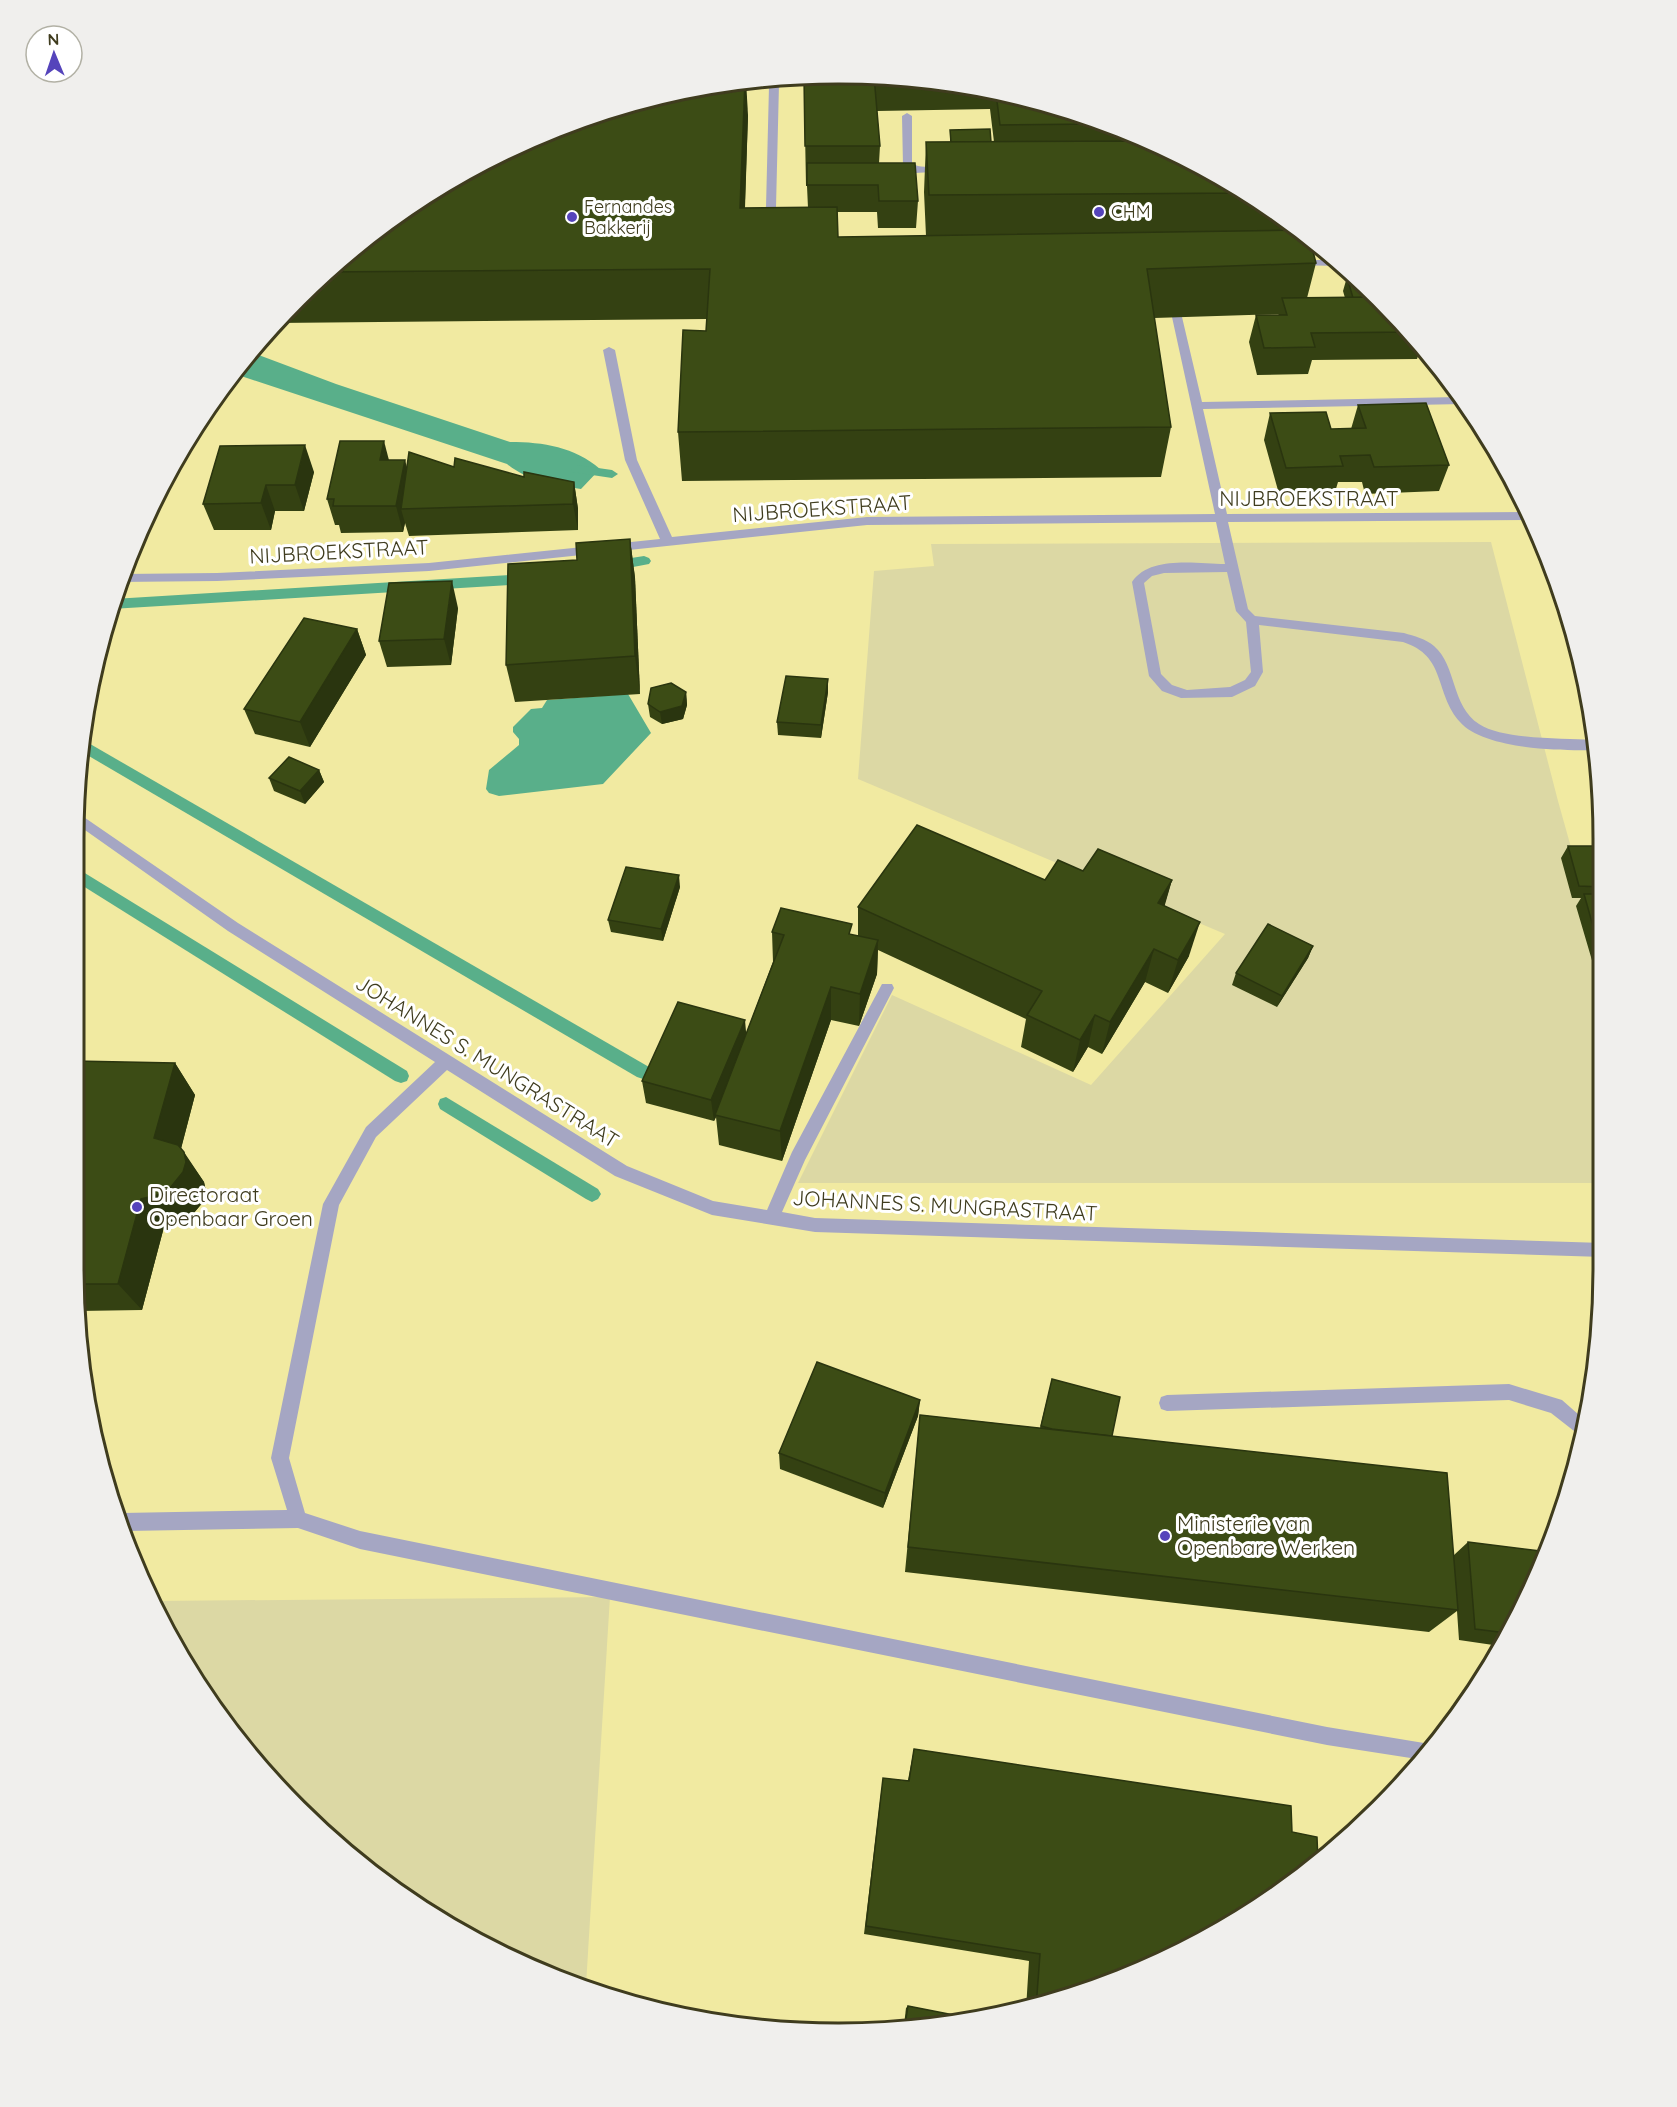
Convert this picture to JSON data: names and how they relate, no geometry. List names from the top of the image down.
{
  "streets": {
    "street": ["NIJBROEKSTRAAT", "JOHANNES S. MUNGRASTRAAT"]
  },
  "places": [
    "CHM",
    "Fernandes Bakkerij",
    "Directoraat Openbaar Groen",
    "Ministerie van Openbare Werken"
  ],
  "north": "top"
}
